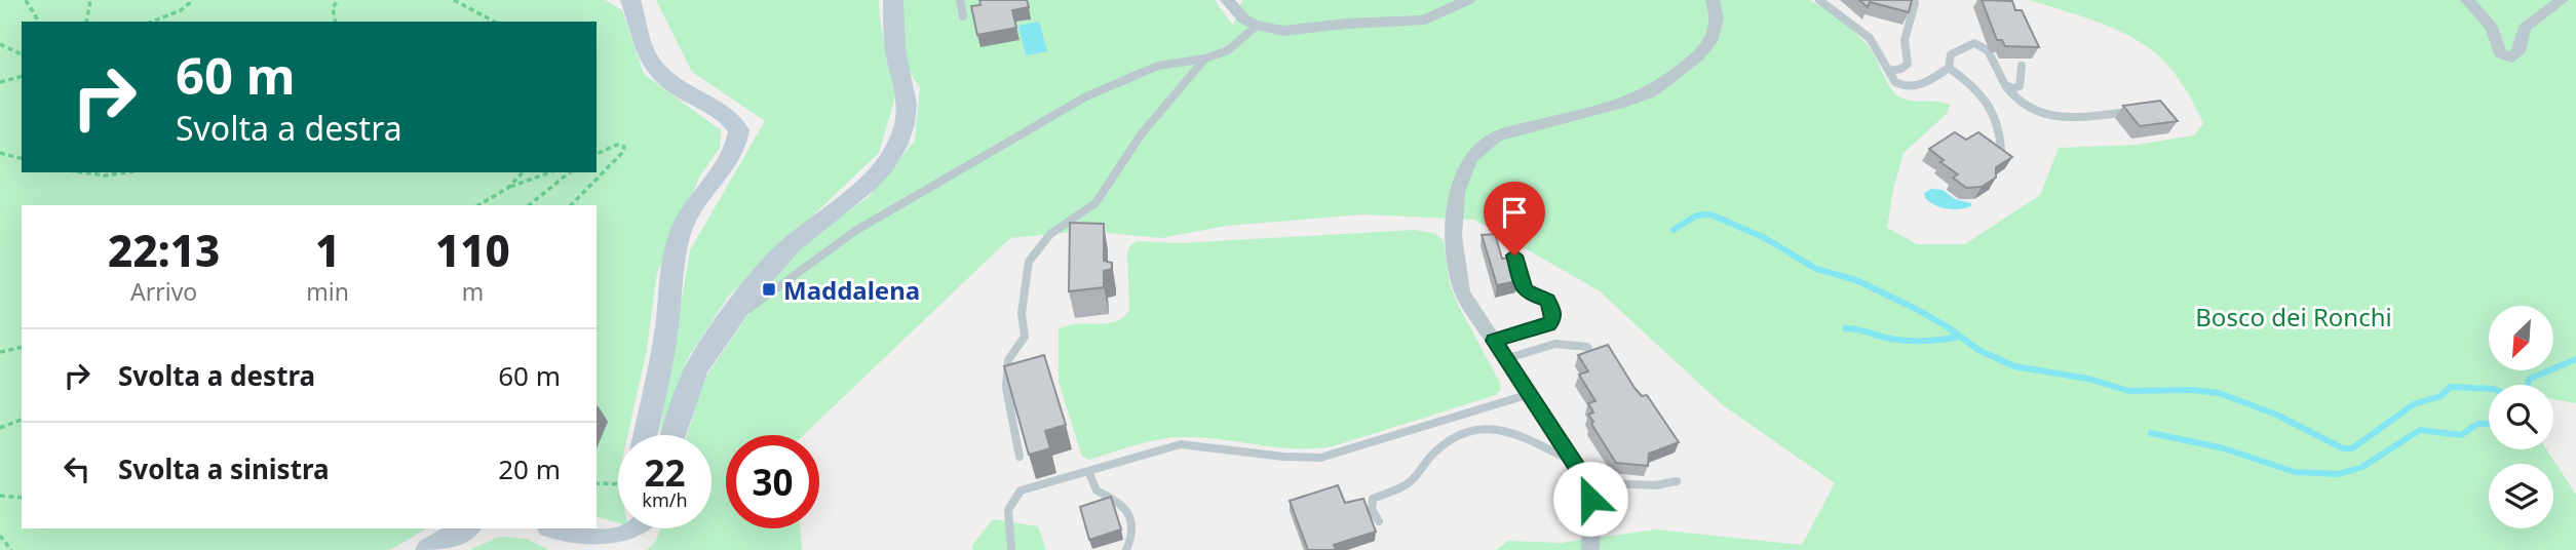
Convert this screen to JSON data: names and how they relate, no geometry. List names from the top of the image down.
{
  "parks": ["Bosco dei Ronchi"],
  "places": {
    "transit": ["Maddalena"]
  },
  "north": "bottom left",
  "page": {
    "turn": ["60 m", "Svolta a destra"],
    "eta": [
      "22:13",
      "Arrivo",
      "1",
      "min",
      "110",
      "m"
    ],
    "list": [
      {
        "name": "Svolta a destra",
        "value": "60 m"
      },
      {
        "name": "Svolta a sinistra",
        "value": "20 m"
      }
    ],
    "speed": "22 km/h",
    "limit": "30"
  }
}
